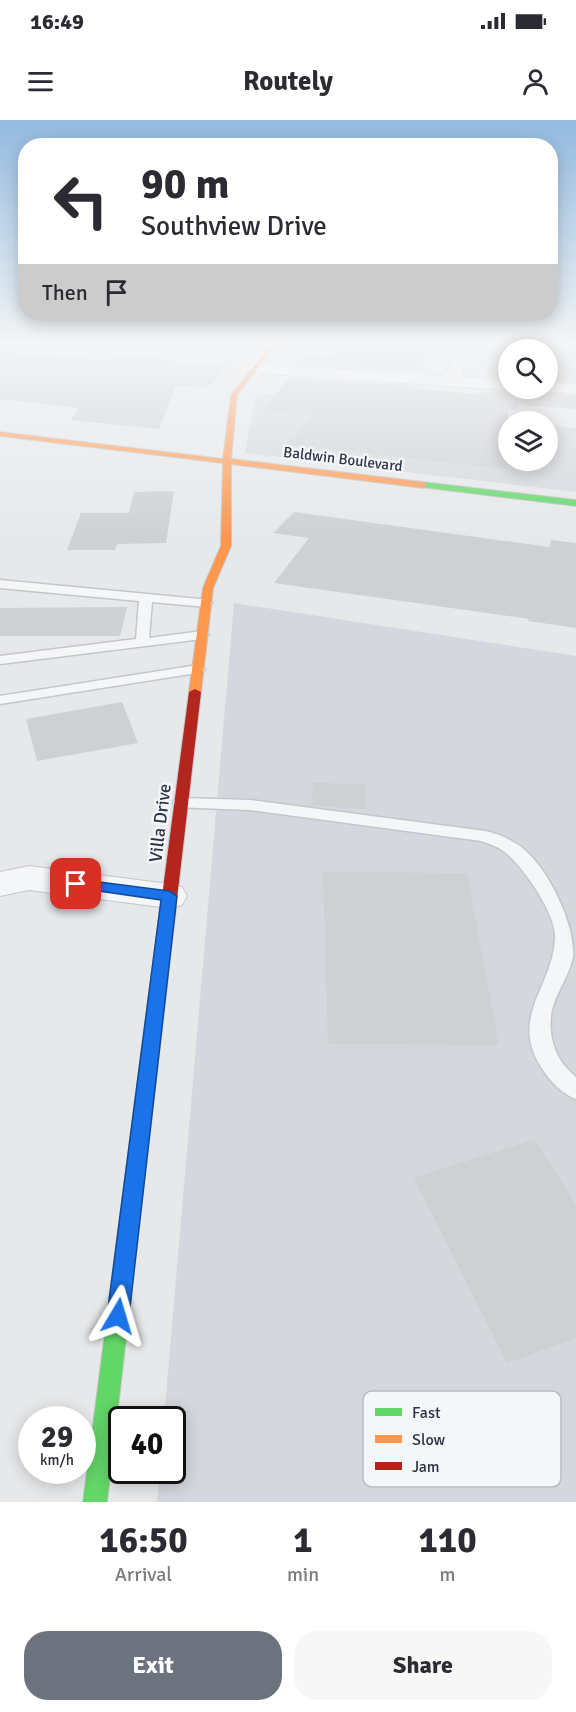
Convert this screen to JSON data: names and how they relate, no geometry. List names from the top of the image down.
{
  "streets": {
    "street": ["Baldwin Boulevard", "Villa Drive"]
  },
  "crossings": [
    ["Baldwin Boulevard", "Villa Drive"]
  ],
  "legend": ["Fast", "Slow", "Jam"],
  "page": {
    "status": "16:49",
    "header": "Routely",
    "turn": ["90 m", "Southview Drive"],
    "then": "Then",
    "speed": "29 km/h",
    "limit": "40",
    "eta": [
      "16:50",
      "Arrival",
      "1",
      "min",
      "110",
      "m"
    ],
    "buttons": ["Exit", "Share"]
  }
}
